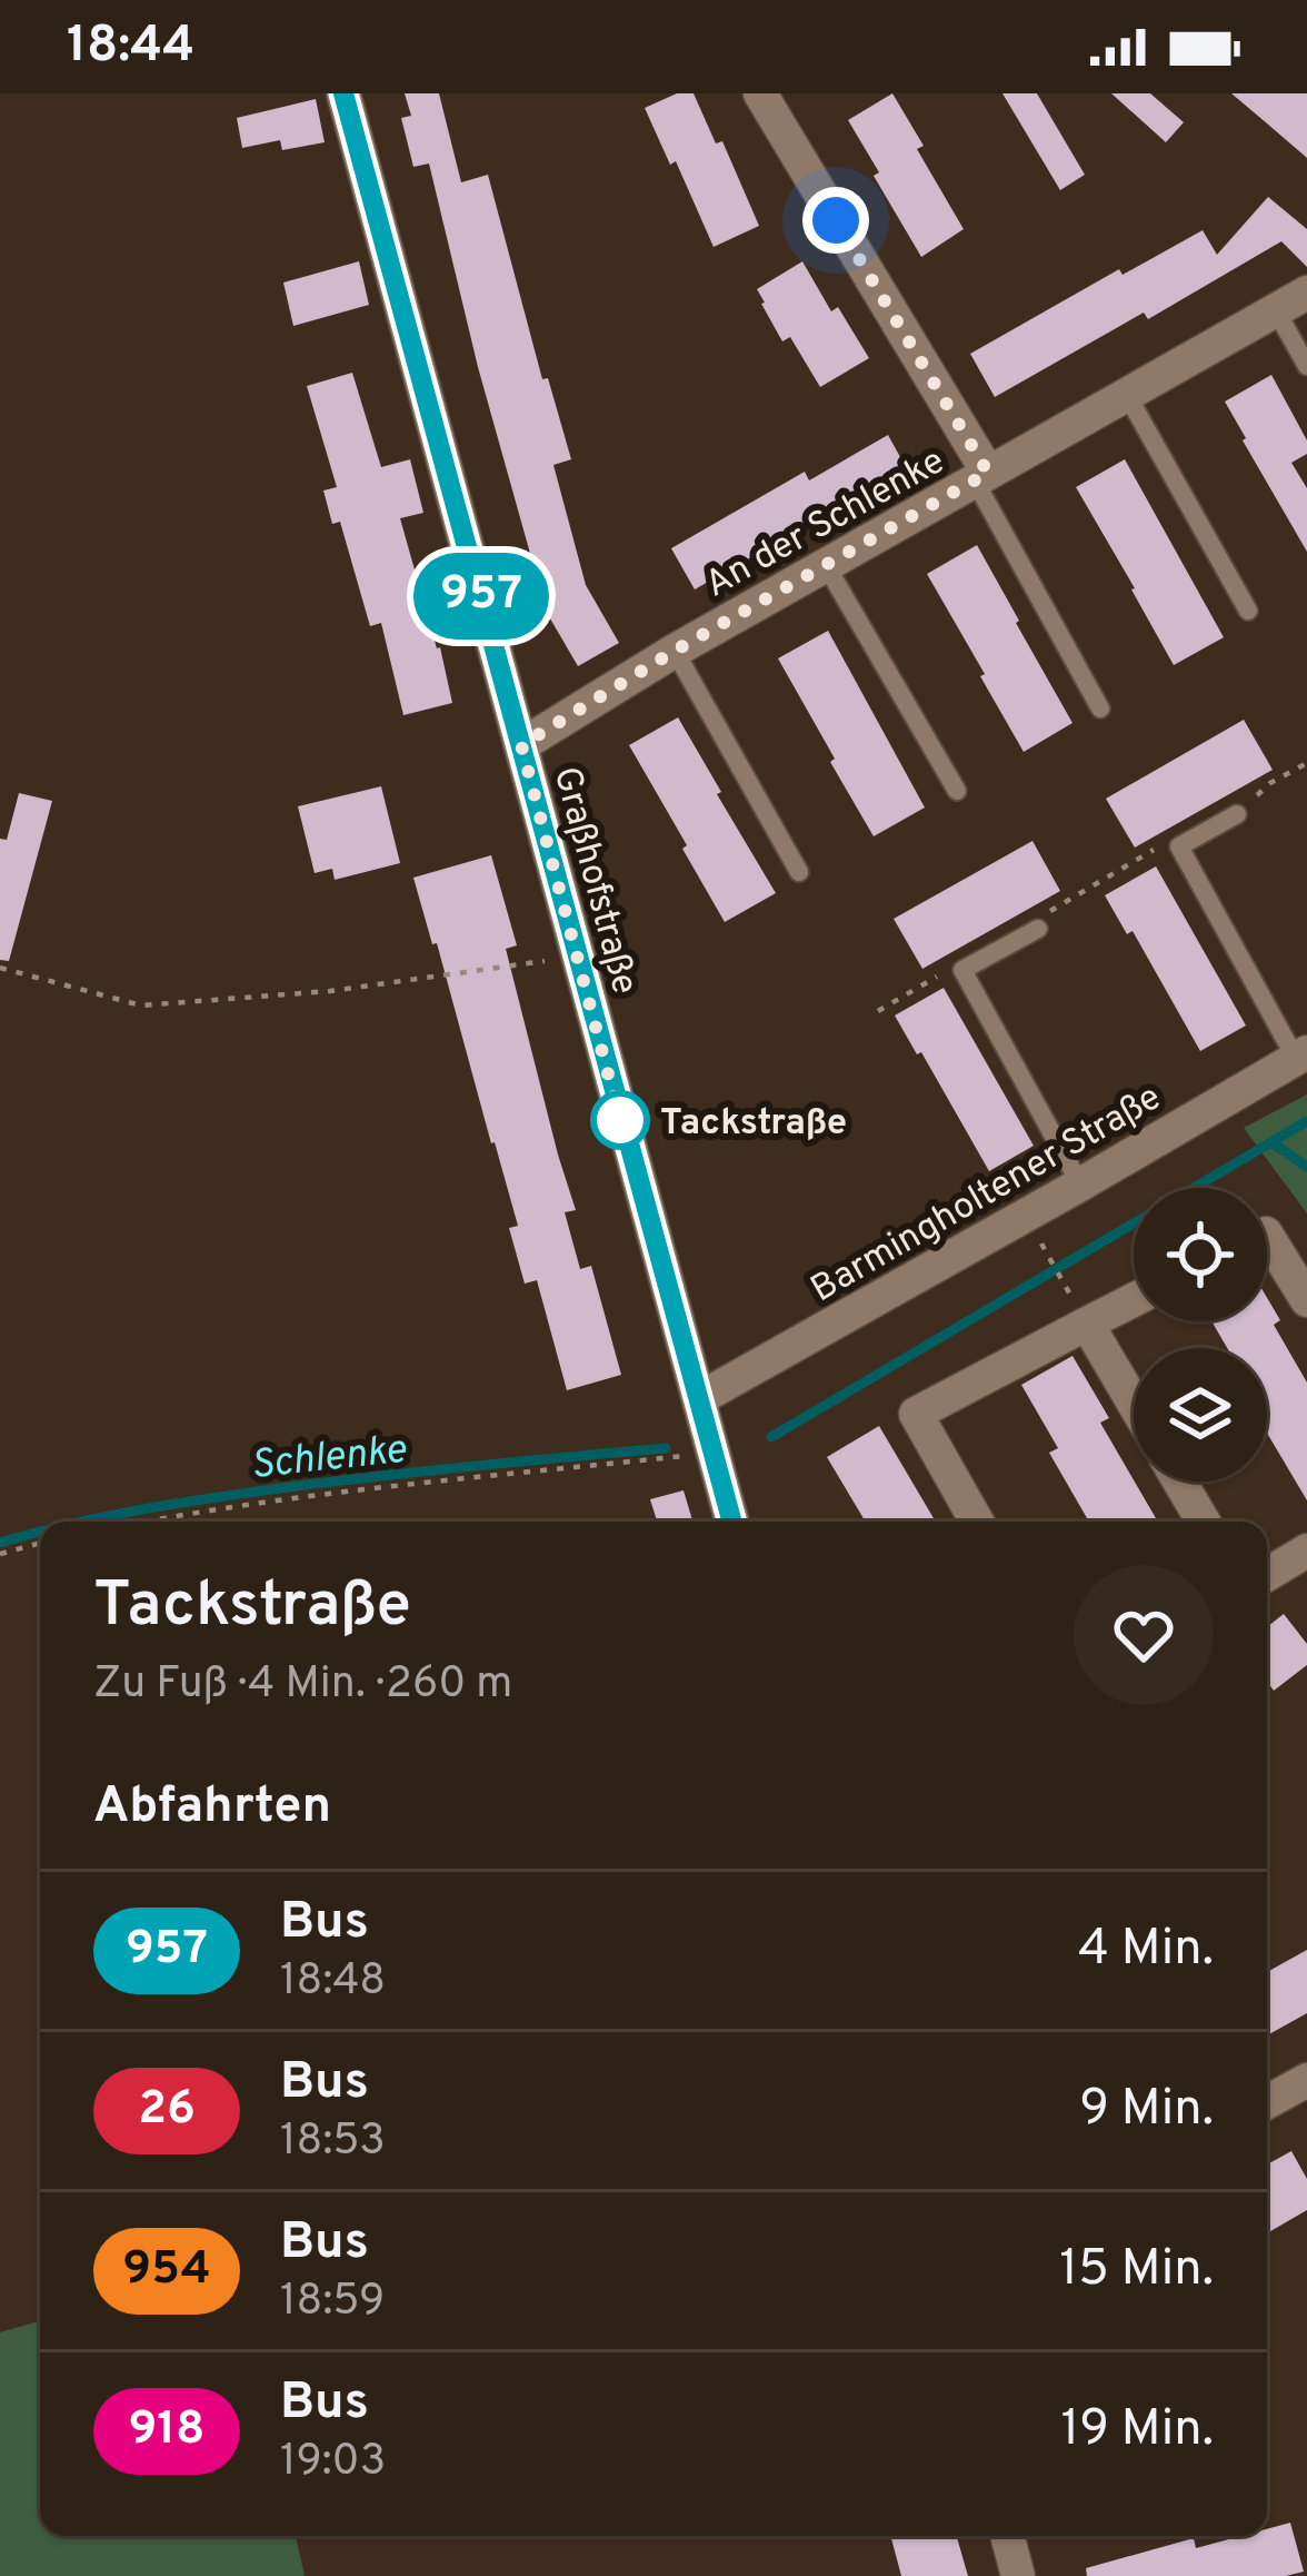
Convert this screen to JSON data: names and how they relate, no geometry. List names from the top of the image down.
{
  "streets": {
    "street": ["An der Schlenke", "Graßhofstraße", "Barmingholtener Straße"]
  },
  "crossings": [
    ["An der Schlenke", "Graßhofstraße"],
    ["Graßhofstraße", "Barmingholtener Straße"]
  ],
  "water": ["Schlenke"],
  "places": ["Tackstraße"],
  "lines": ["bus line 957"],
  "page": {
    "status": "18:44",
    "on_map": "957",
    "heading": [
      ["Tackstraße", "Zu Fuß · 4 Min. · 260 m"],
      "Abfahrten"
    ],
    "list": [
      {
        "mark": "957",
        "name": "Bus",
        "note": "18:48",
        "value": "4 Min."
      },
      {
        "mark": "26",
        "name": "Bus",
        "note": "18:53",
        "value": "9 Min."
      },
      {
        "mark": "954",
        "name": "Bus",
        "note": "18:59",
        "value": "15 Min."
      },
      {
        "mark": "918",
        "name": "Bus",
        "note": "19:03",
        "value": "19 Min."
      }
    ]
  }
}
